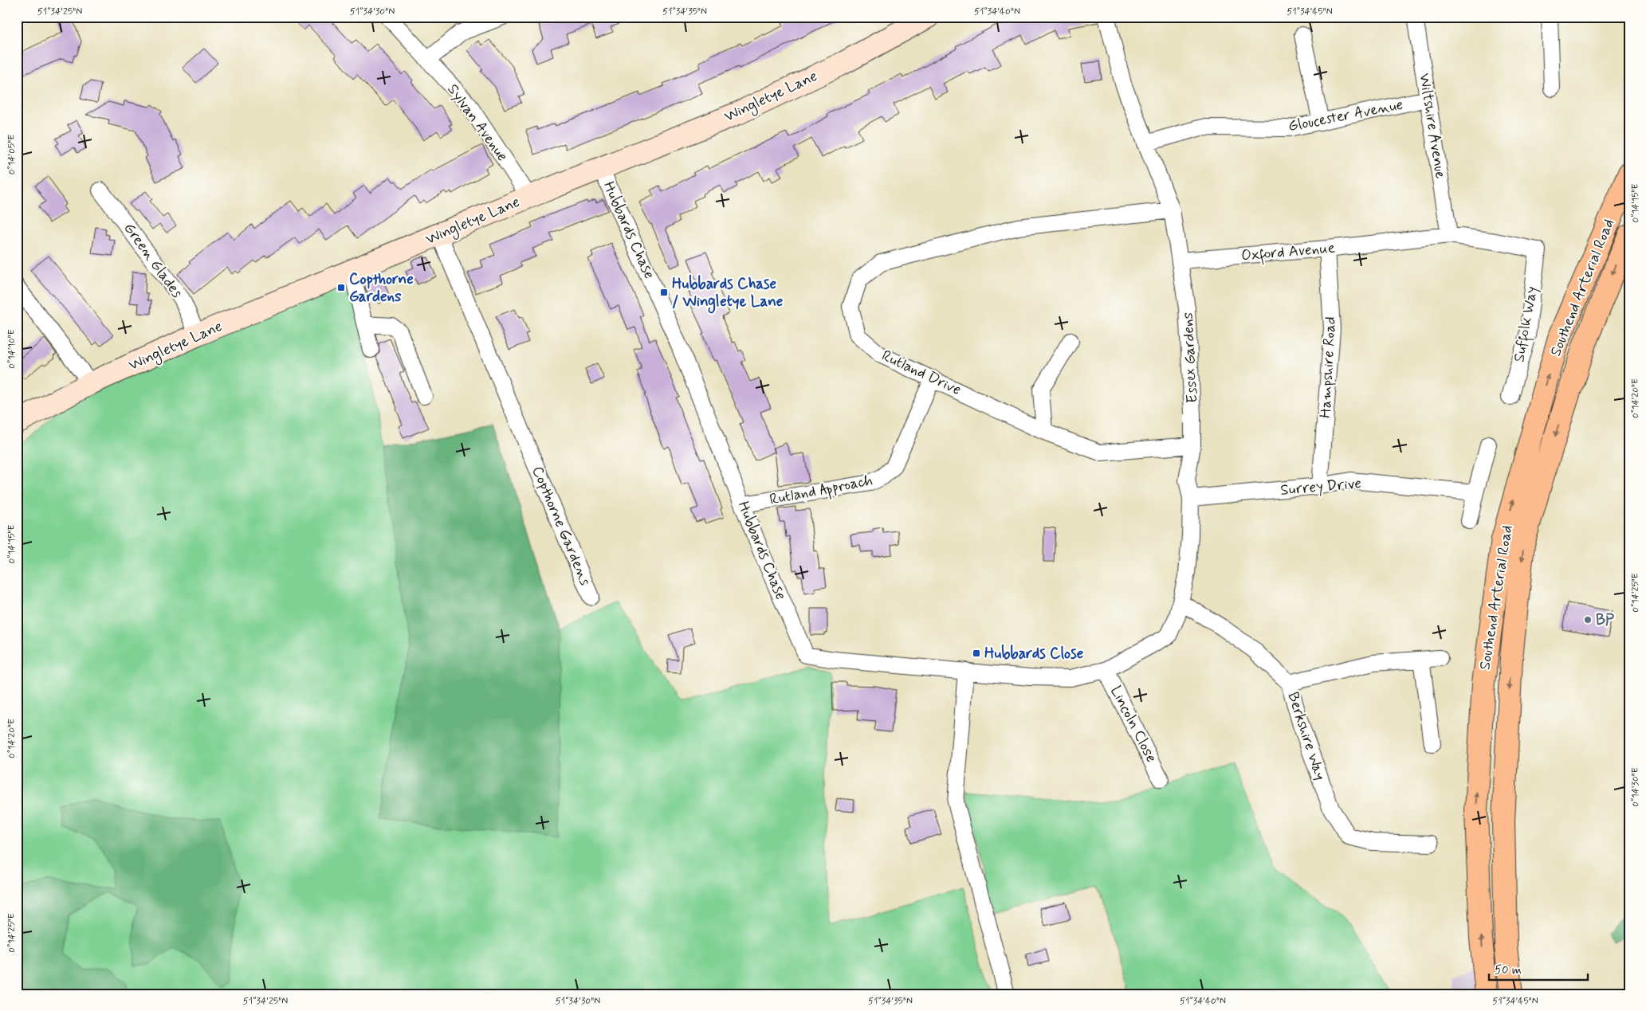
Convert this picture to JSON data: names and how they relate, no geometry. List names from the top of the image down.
{
  "streets": {
    "highway": ["Southend Arterial Road"],
    "street": [
      "Wingletye Lane",
      "Gloucester Avenue",
      "Sylvan Avenue",
      "Wiltshire Avenue",
      "Hubbards Chase",
      "Oxford Avenue",
      "Green Glades",
      "Suffolk Way",
      "Essex Gardens",
      "Hampshire Road",
      "Rutland Drive",
      "Surrey Drive",
      "Rutland Approach",
      "Copthorne Gardens",
      "Lincoln Close",
      "Berkshire Way"
    ]
  },
  "crossings": [
    ["Wingletye Lane", "Sylvan Avenue"],
    ["Wingletye Lane", "Hubbards Chase"],
    ["Wingletye Lane", "Green Glades"],
    ["Wingletye Lane", "Copthorne Gardens"],
    ["Gloucester Avenue", "Wiltshire Avenue"],
    ["Gloucester Avenue", "Essex Gardens"],
    ["Wiltshire Avenue", "Oxford Avenue"],
    ["Hubbards Chase", "Essex Gardens"],
    ["Hubbards Chase", "Rutland Approach"],
    ["Hubbards Chase", "Lincoln Close"],
    ["Oxford Avenue", "Suffolk Way"],
    ["Oxford Avenue", "Essex Gardens"],
    ["Oxford Avenue", "Hampshire Road"],
    ["Essex Gardens", "Rutland Drive"],
    ["Essex Gardens", "Surrey Drive"],
    ["Essex Gardens", "Lincoln Close"],
    ["Essex Gardens", "Berkshire Way"],
    ["Hampshire Road", "Surrey Drive"],
    ["Rutland Drive", "Rutland Approach"]
  ],
  "places": {
    "transit": ["Copthorne Gardens", "Hubbards Chase / Wingletye Lane", "Hubbards Close"],
    "other": ["BP"]
  },
  "scale_bar": "50 m",
  "coordinates": [
    "51°34'25\"N",
    "51°34'30\"N",
    "51°34'35\"N",
    "51°34'40\"N",
    "51°34'45\"N",
    "0°14'05\"E",
    "0°14'15\"E",
    "0°14'10\"E",
    "0°14'20\"E",
    "0°14'25\"E",
    "0°14'30\"E"
  ]
}
